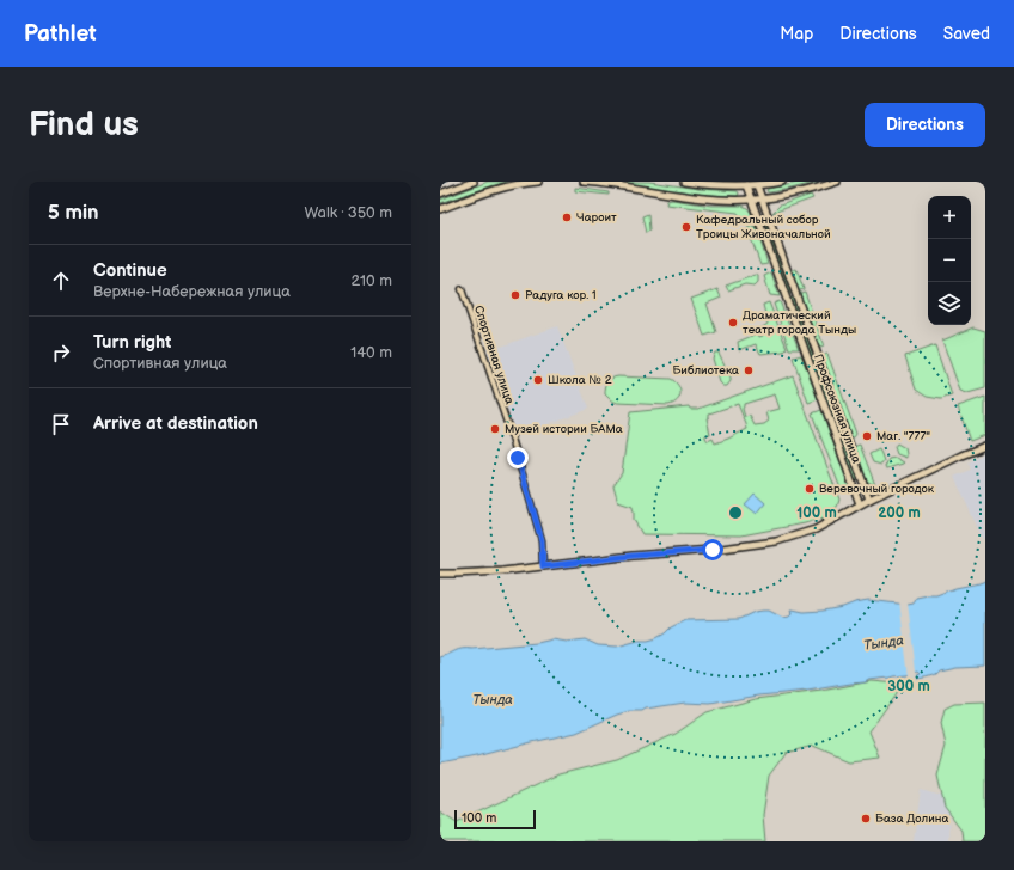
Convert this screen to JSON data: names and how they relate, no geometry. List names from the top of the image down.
{
  "streets": {
    "street": ["Спортивная улица", "Профсоюзная улица"]
  },
  "water": ["Тында"],
  "places": [
    "Чароит",
    "Кафедральный собор Троицы Живоначальной",
    "Радуга кор. 1",
    "Драматический театр города Тынды",
    "Библиотека",
    "Школа № 2",
    "Музей истории БАМа",
    "Маг. \"777\"",
    "Веревочный городок",
    "База Долина"
  ],
  "scale_bar": "100 m",
  "page": {
    "header": "Pathlet",
    "nav": ["Map", "Directions", "Saved"],
    "buttons": "Directions",
    "title": "Find us",
    "heading": ["5 min", "Walk · 350 m"],
    "map_buttons": ["+", "−"],
    "list": [
      ["Continue", "Верхне-Набережная улица", "210 m"],
      ["Turn right", "Спортивная улица", "140 m"],
      "Arrive at destination"
    ],
    "scale": "100 m"
  },
  "rings": ["100 m", "200 m", "300 m"]
}
